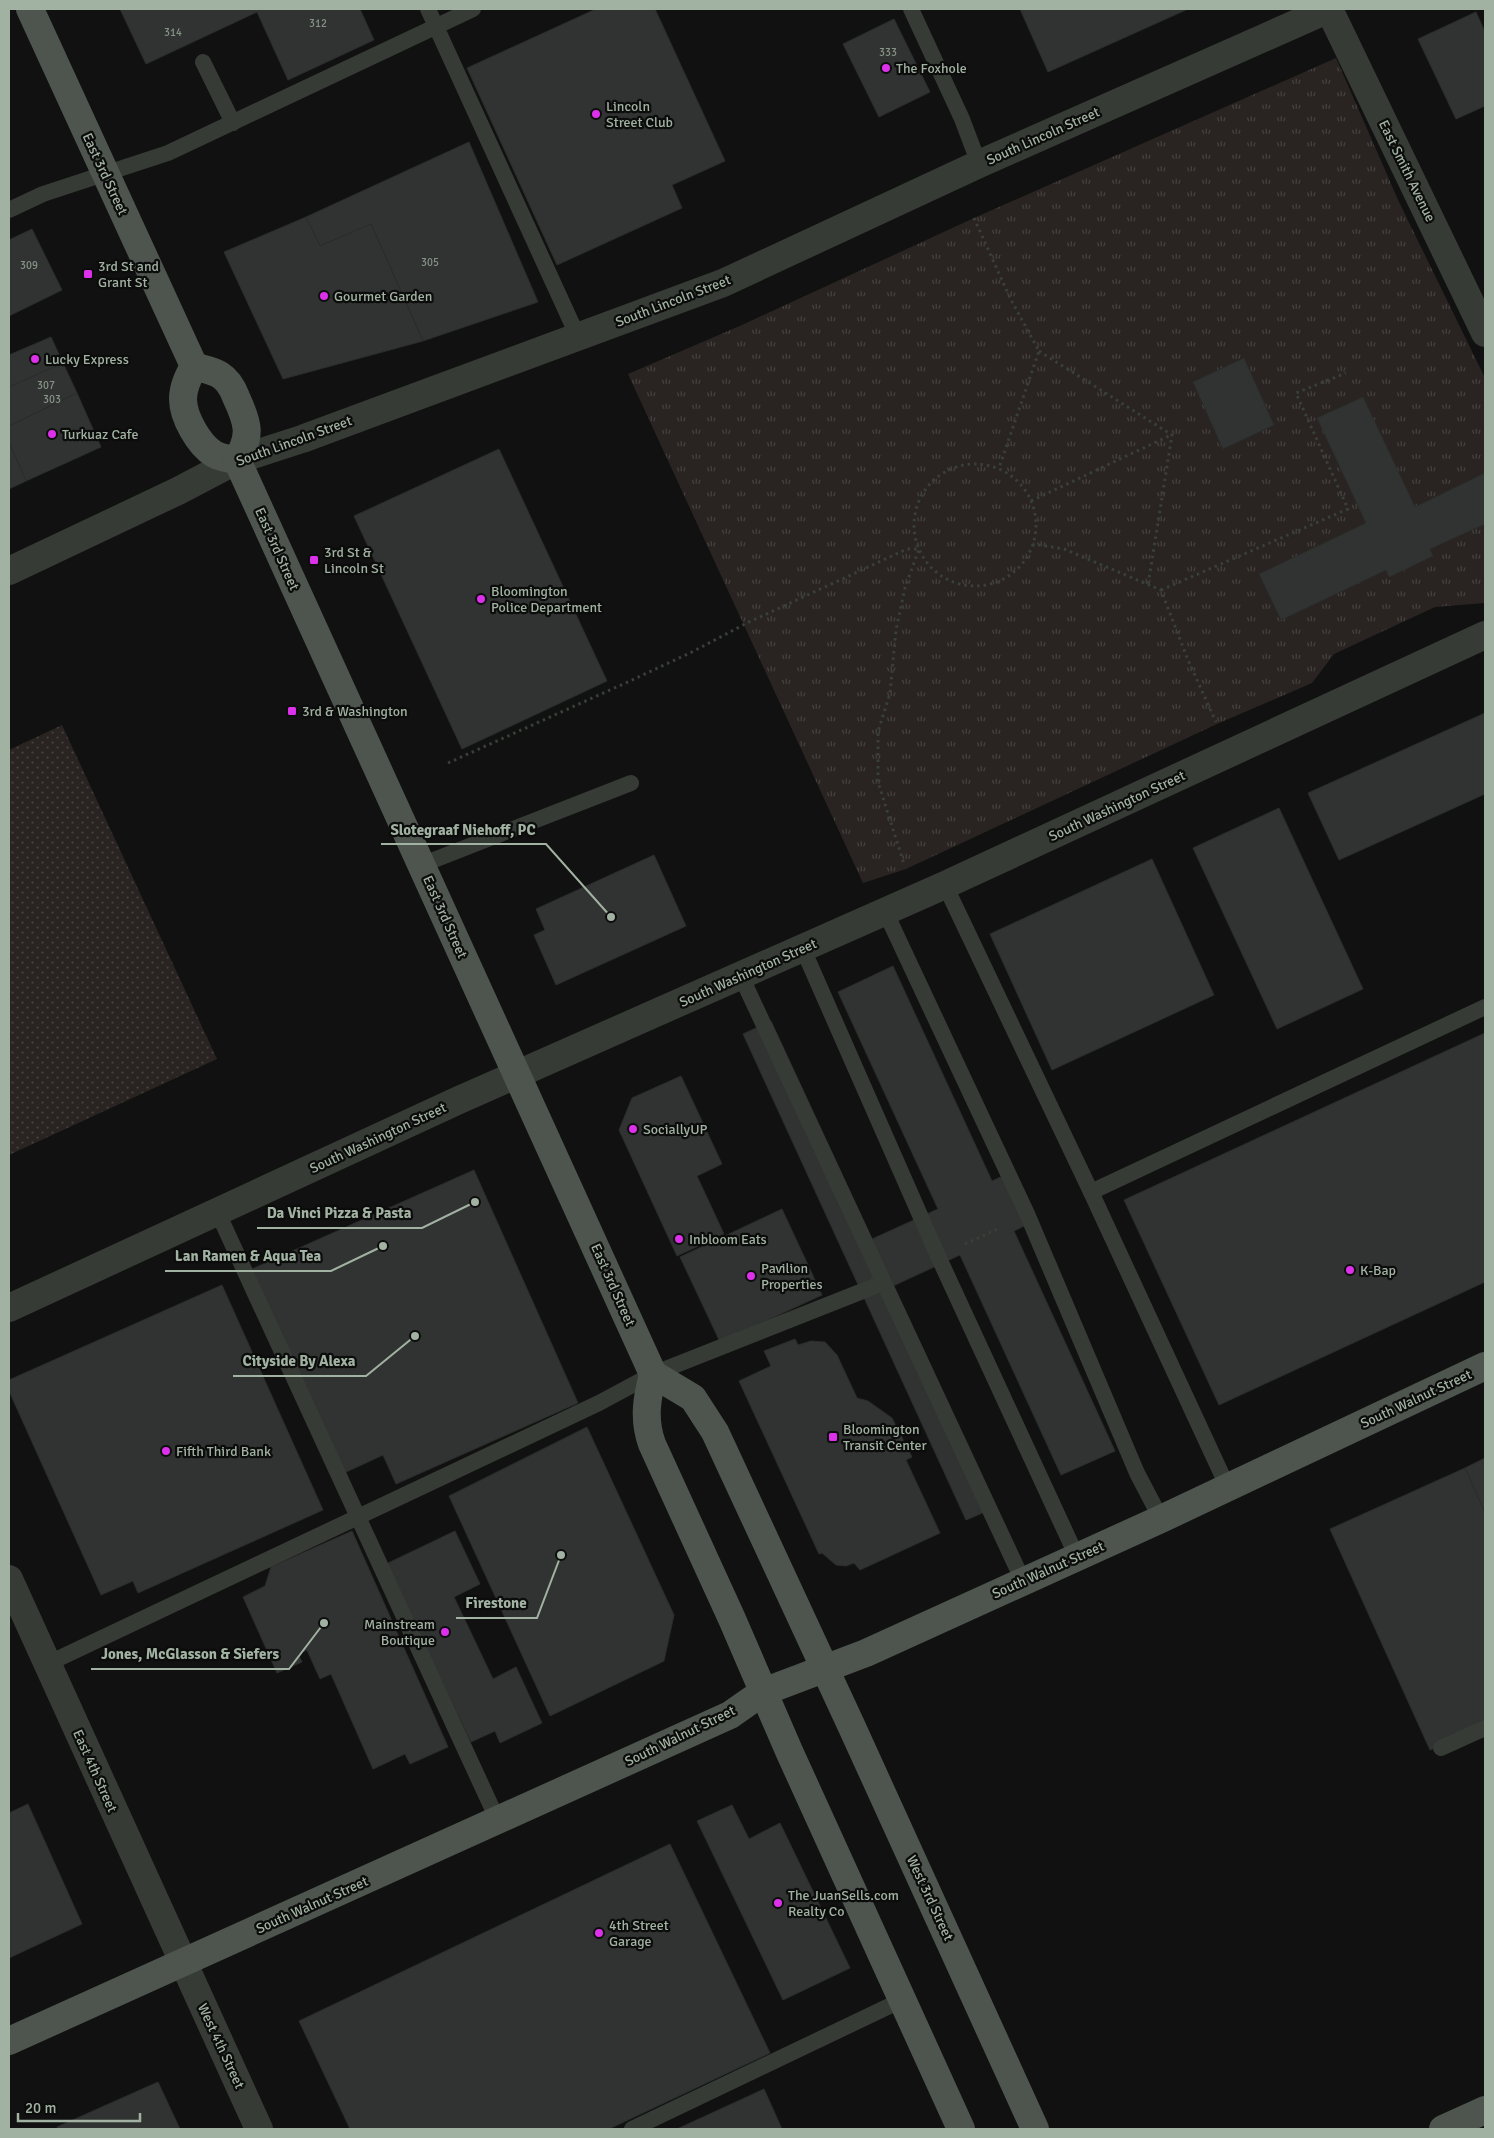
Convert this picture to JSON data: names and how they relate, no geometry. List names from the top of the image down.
{
  "streets": {
    "main road": ["East 3rd Street", "South Walnut Street", "West 3rd Street"],
    "street": [
      "South Lincoln Street",
      "East Smith Avenue",
      "South Washington Street",
      "East 4th Street",
      "West 4th Street"
    ]
  },
  "crossings": [
    ["South Lincoln Street", "East Smith Avenue"],
    ["South Lincoln Street", "East 3rd Street"],
    ["East 3rd Street", "South Washington Street"],
    ["South Walnut Street", "East 4th Street"],
    ["South Walnut Street", "West 3rd Street"],
    ["South Walnut Street", "West 4th Street"],
    ["East 4th Street", "West 4th Street"]
  ],
  "places": {
    "other": [
      "The Foxhole",
      "Lincoln Street Club",
      "Gourmet Garden",
      "Lucky Express",
      "Turkuaz Cafe",
      "Bloomington Police Department",
      "Slotegraaf Niehoff, PC",
      "SociallyUP",
      "Da Vinci Pizza & Pasta",
      "Inbloom Eats",
      "Lan Ramen & Aqua Tea",
      "K-Bap",
      "Pavilion Properties",
      "Cityside By Alexa",
      "Fifth Third Bank",
      "Firestone",
      "Jones, McGlasson & Siefers",
      "Mainstream Boutique",
      "The JuanSells.com Realty Co",
      "4th Street Garage"
    ],
    "transit": [
      "3rd St and Grant St",
      "3rd St & Lincoln St",
      "3rd & Washington",
      "Bloomington Transit Center"
    ]
  },
  "house_numbers": [
    "312",
    "314",
    "333",
    "305",
    "309",
    "307",
    "303"
  ],
  "scale_bar": "20 m"
}
